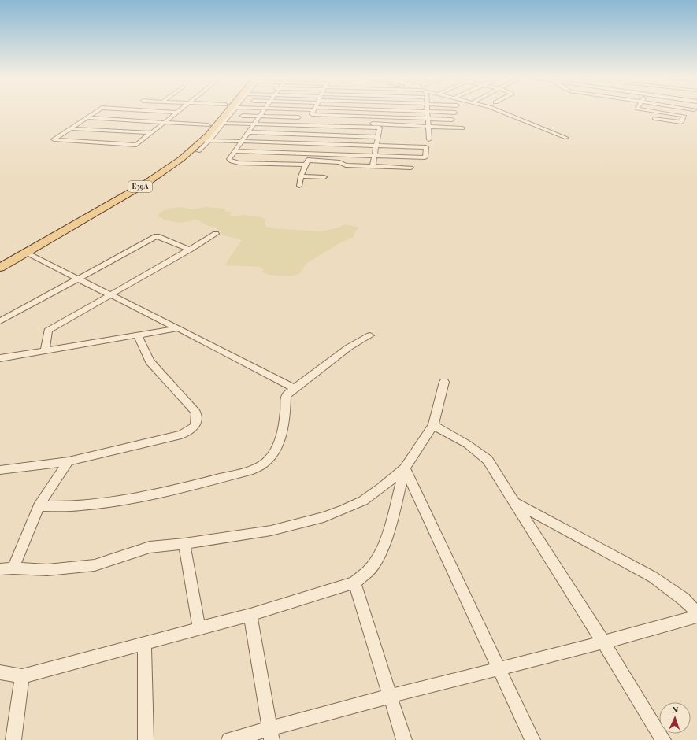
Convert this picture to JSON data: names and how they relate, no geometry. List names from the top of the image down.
{
  "streets": {
    "main road": ["E39A"]
  },
  "north": "top"
}
